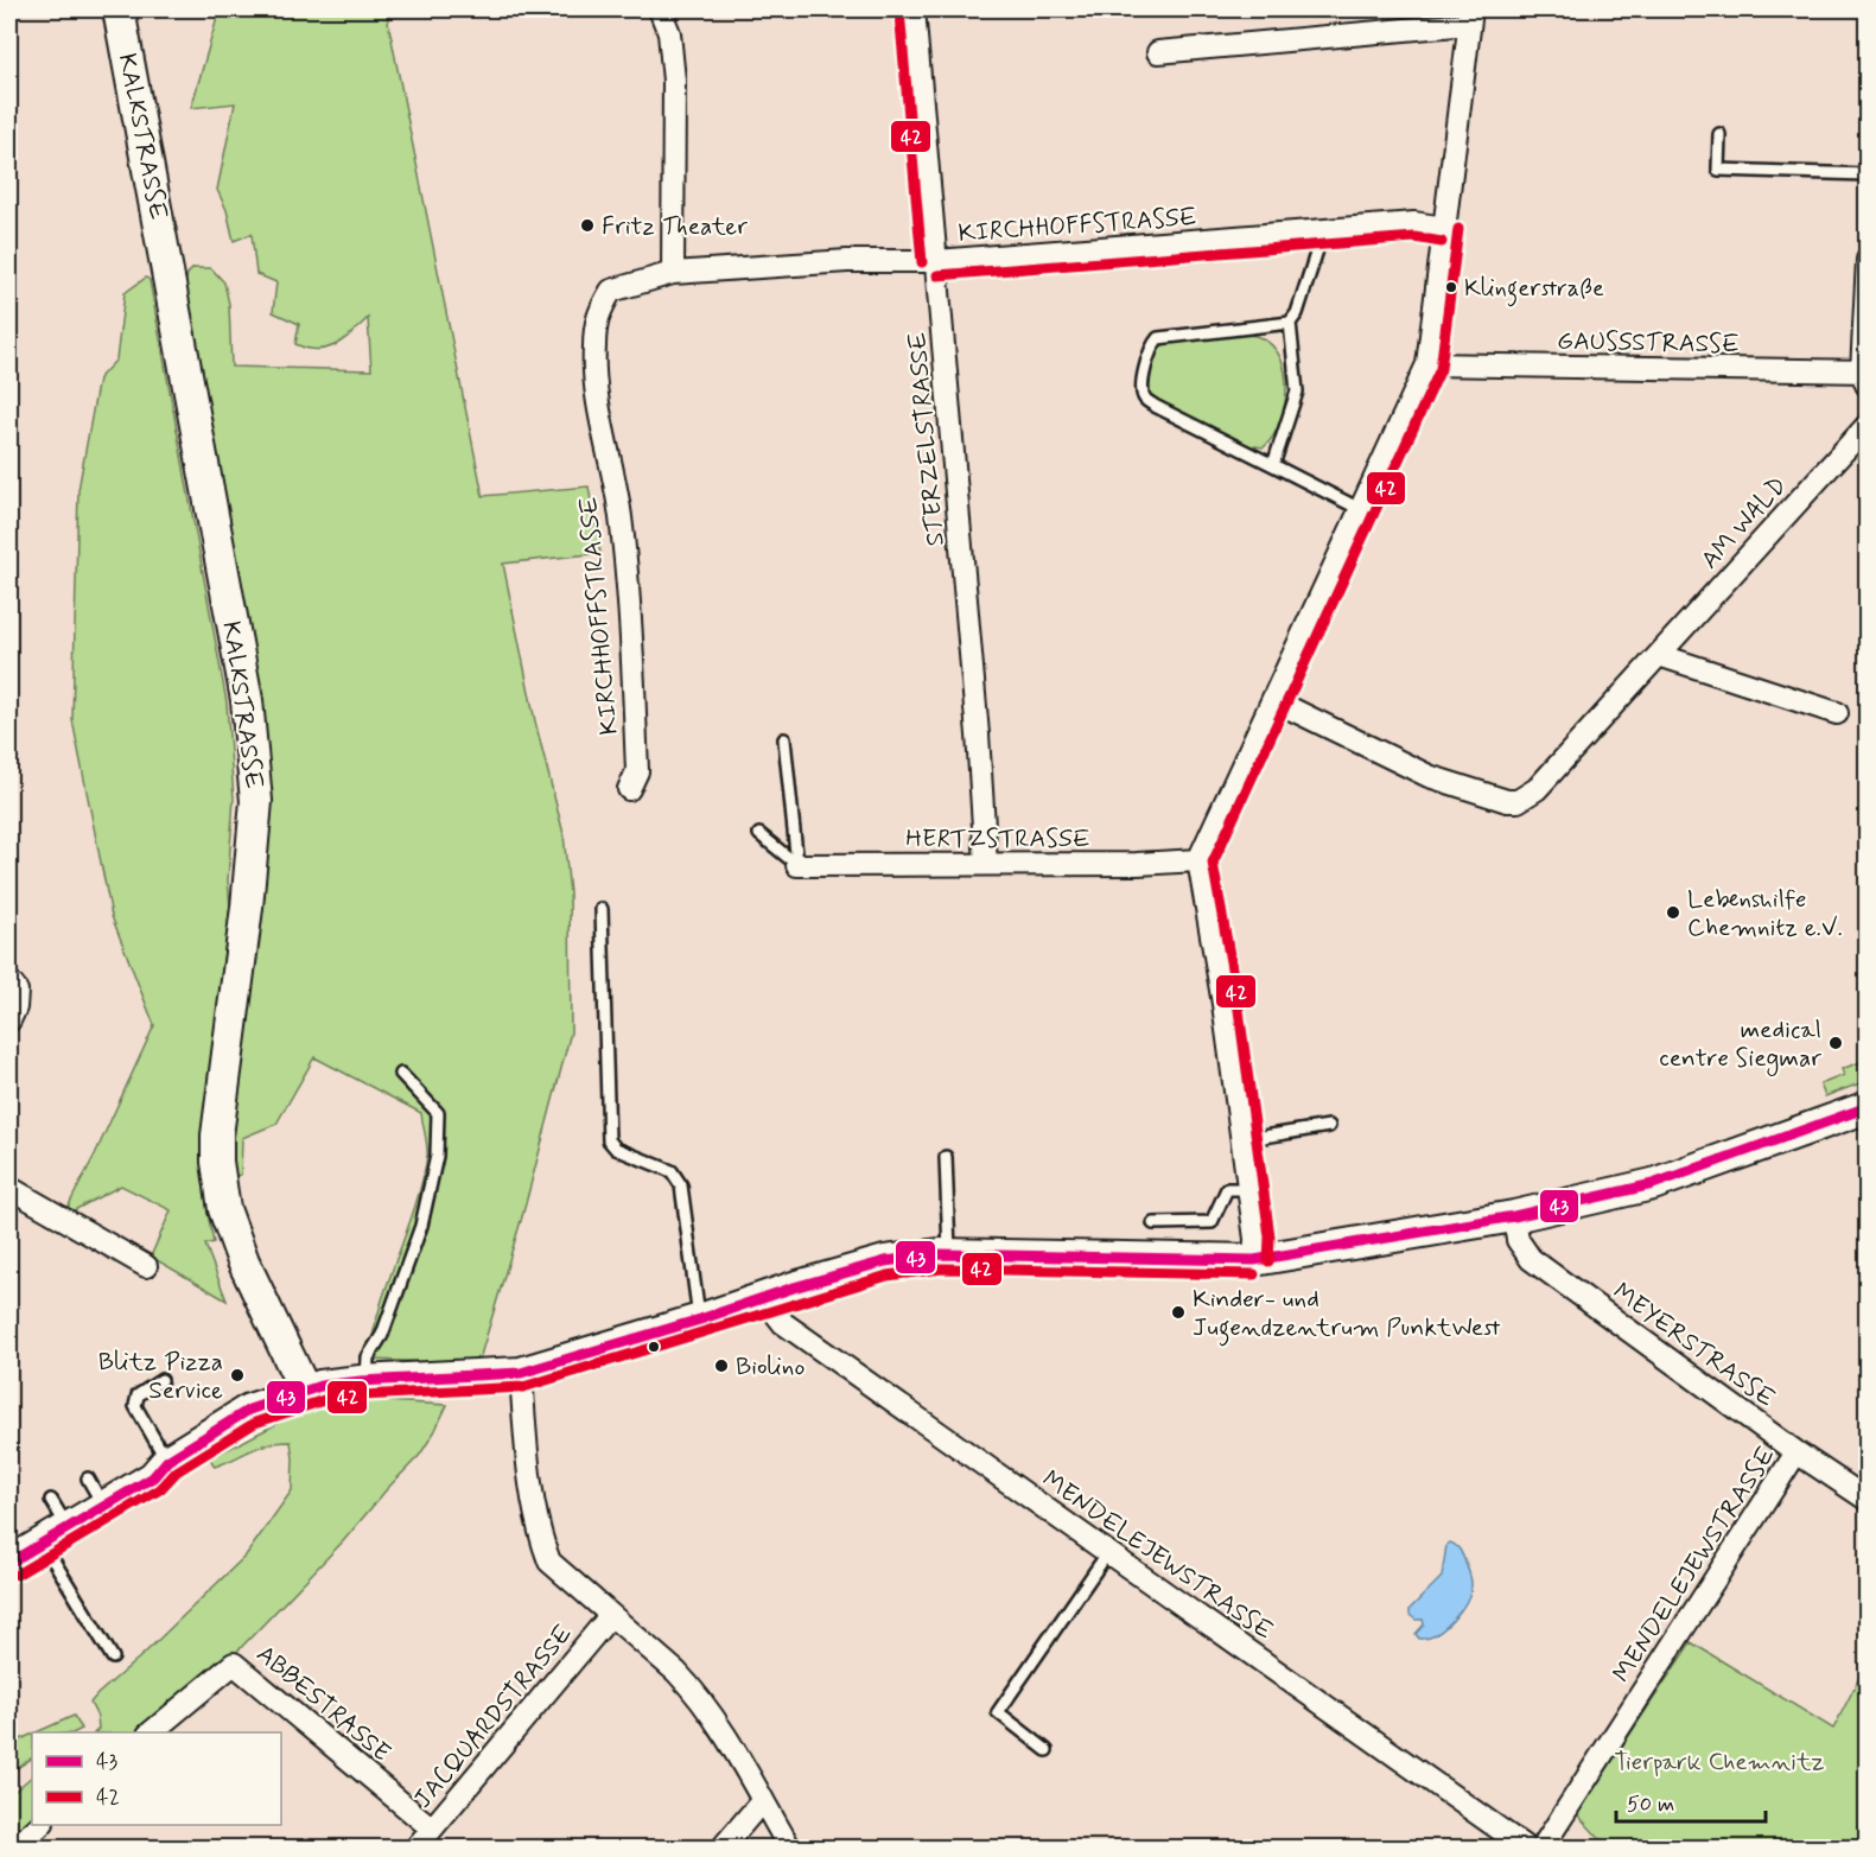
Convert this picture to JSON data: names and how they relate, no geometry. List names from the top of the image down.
{
  "streets": {
    "main road": ["KALKSTRASSE"],
    "street": [
      "KIRCHHOFFSTRASSE",
      "GAUSSSTRASSE",
      "STERZELSTRASSE",
      "AM WALD",
      "HERTZSTRASSE",
      "MEYERSTRASSE",
      "MENDELEJEWSTRASSE",
      "ABBESTRASSE",
      "JACQUARDSTRASSE"
    ]
  },
  "crossings": [
    ["KIRCHHOFFSTRASSE", "STERZELSTRASSE"],
    ["STERZELSTRASSE", "HERTZSTRASSE"],
    ["MEYERSTRASSE", "MENDELEJEWSTRASSE"],
    ["ABBESTRASSE", "JACQUARDSTRASSE"]
  ],
  "parks": ["Tierpark Chemnitz"],
  "places": [
    "Fritz Theater",
    "Klingerstraße",
    "Lebenshilfe Chemnitz e.V.",
    "medical centre Siegmar",
    "Kinder- und Jugendzentrum PunktWest",
    "Biolino",
    "Blitz Pizza Service"
  ],
  "lines": ["transit line 42", "transit line 43"],
  "legend": ["43", "42"],
  "scale_bar": "50 m"
}
